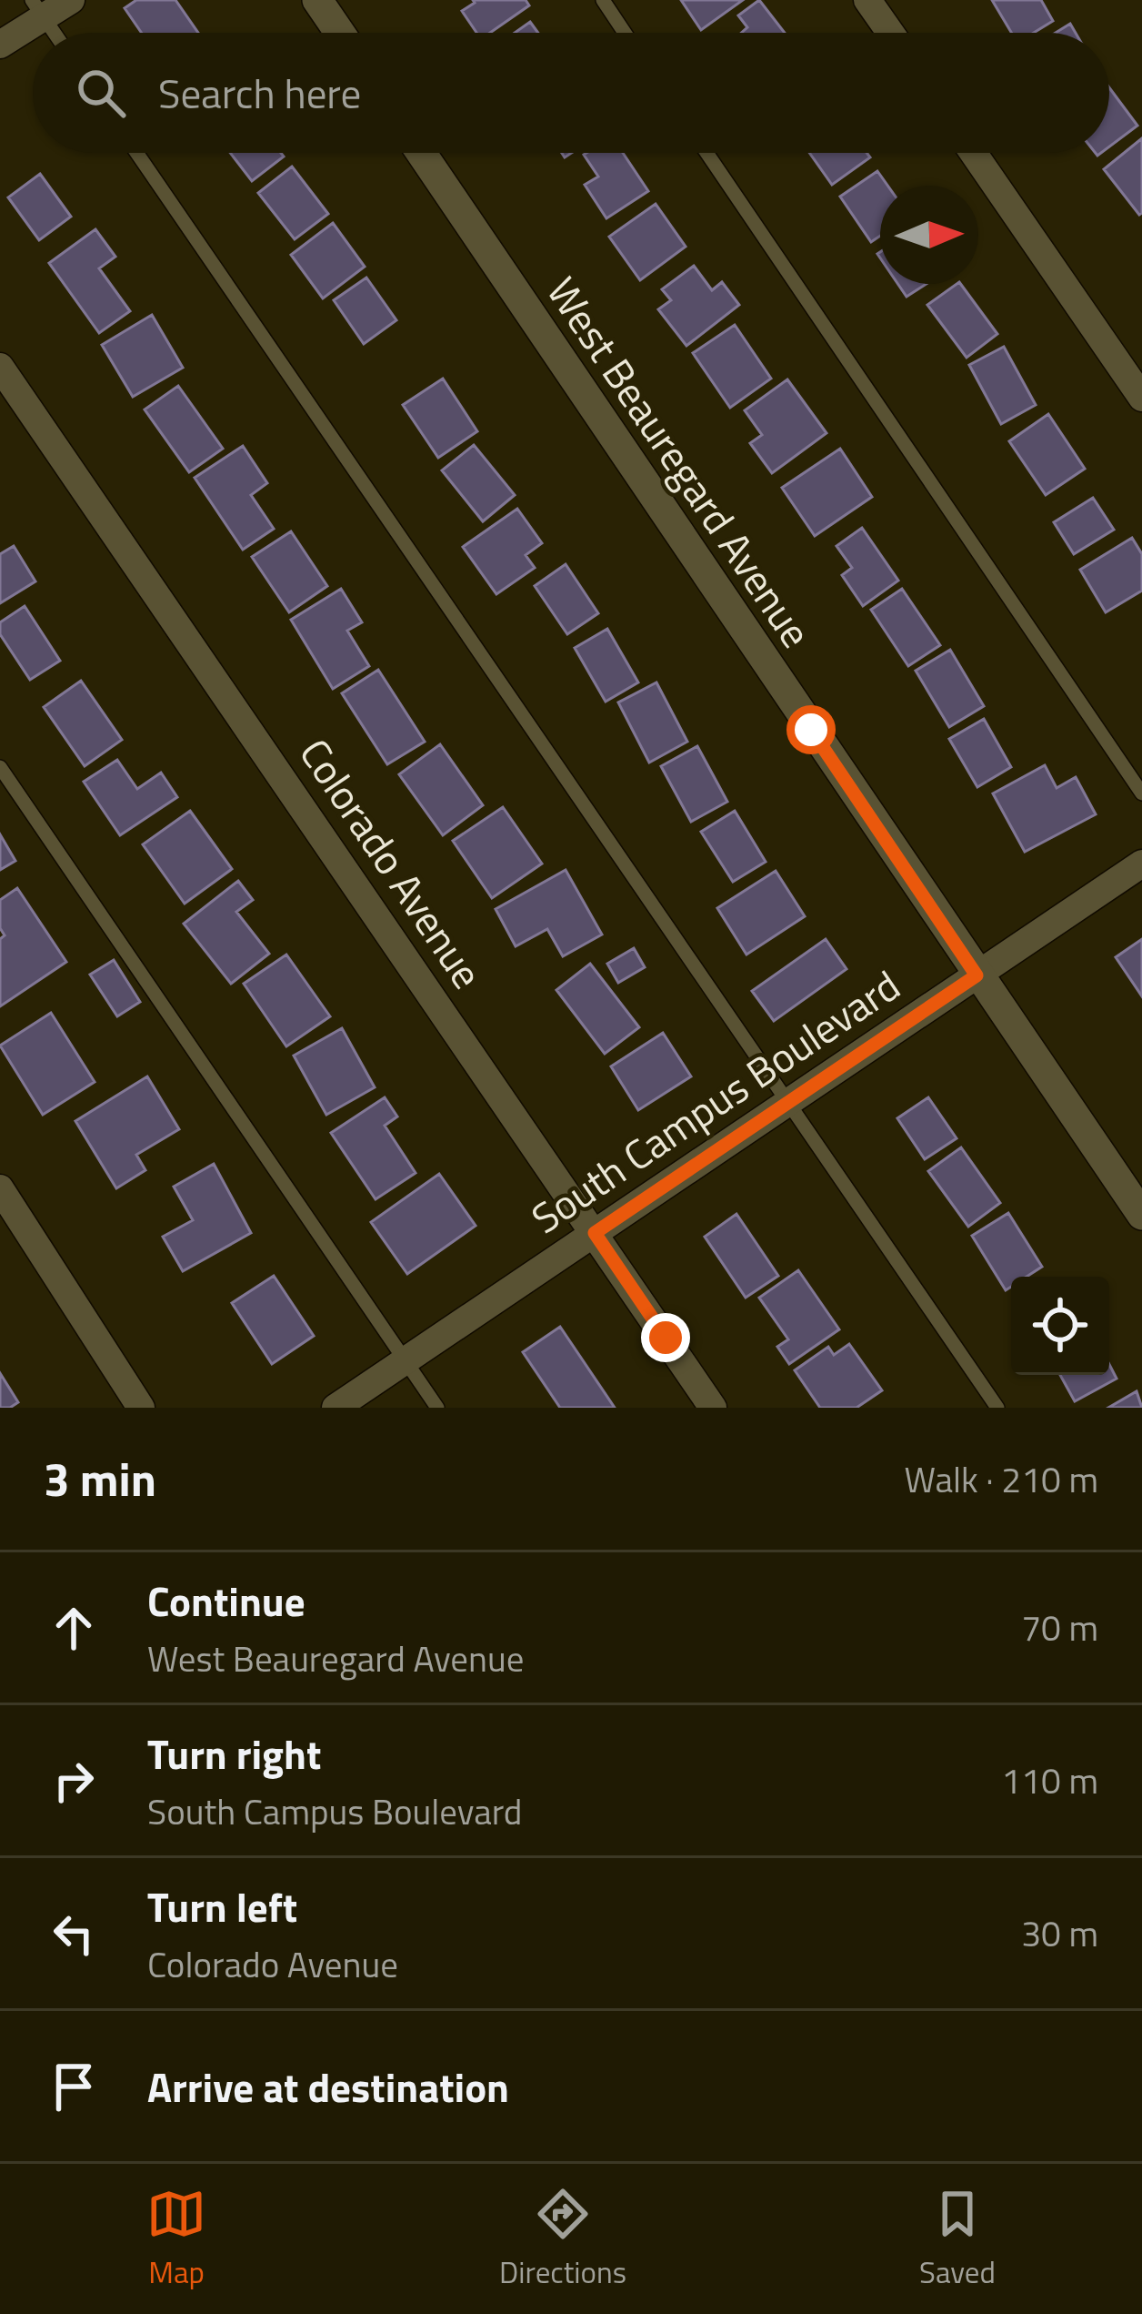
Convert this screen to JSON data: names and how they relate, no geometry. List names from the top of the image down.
{
  "streets": {
    "street": ["West Beauregard Avenue", "Colorado Avenue", "South Campus Boulevard"]
  },
  "crossings": [
    ["West Beauregard Avenue", "South Campus Boulevard"],
    ["Colorado Avenue", "South Campus Boulevard"]
  ],
  "north": "right",
  "page": {
    "search": "Search here",
    "heading": ["3 min", "Walk · 210 m"],
    "list": [
      ["Continue", "West Beauregard Avenue", "70 m"],
      ["Turn right", "South Campus Boulevard", "110 m"],
      ["Turn left", "Colorado Avenue", "30 m"],
      "Arrive at destination"
    ],
    "nav": ["Map", "Directions", "Saved"]
  }
}
